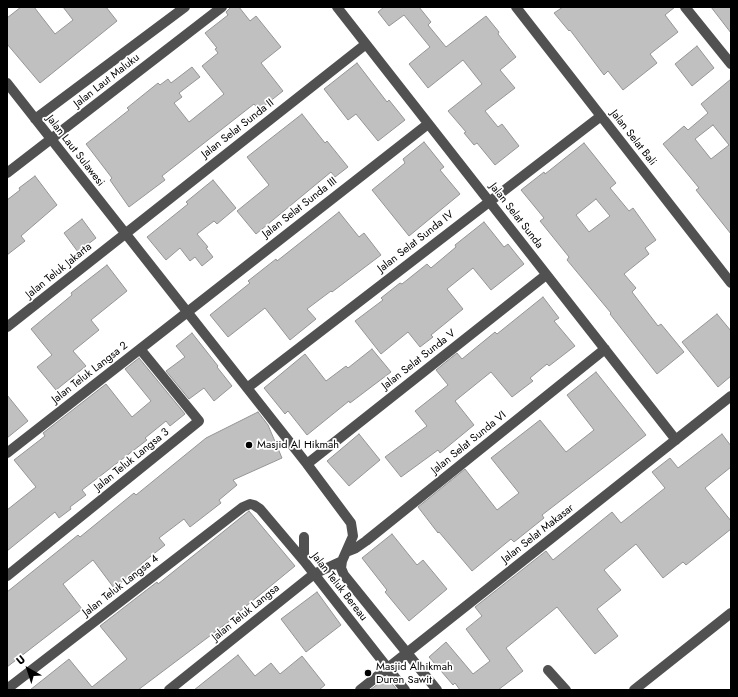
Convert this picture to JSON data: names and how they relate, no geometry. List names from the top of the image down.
{
  "streets": {
    "street": [
      "Jalan Laut Maluku",
      "Jalan Selat Sunda II",
      "Jalan Selat Bali",
      "Jalan Laut Sulawesi",
      "Jalan Selat Sunda III",
      "Jalan Selat Sunda",
      "Jalan Selat Sunda IV",
      "Jalan Teluk Jakarta",
      "Jalan Selat Sunda V",
      "Jalan Teluk Langsa 2",
      "Jalan Selat Sunda VI",
      "Jalan Teluk Langsa 3",
      "Jalan Selat Makasar",
      "Jalan Teluk Langsa 4",
      "Jalan Teluk Bereau",
      "Jalan Teluk Langsa"
    ]
  },
  "crossings": [
    ["Jalan Laut Maluku", "Jalan Laut Sulawesi"],
    ["Jalan Selat Sunda II", "Jalan Laut Sulawesi"],
    ["Jalan Selat Sunda II", "Jalan Selat Sunda"],
    ["Jalan Selat Sunda II", "Jalan Teluk Jakarta"],
    ["Jalan Selat Bali", "Jalan Selat Sunda IV"],
    ["Jalan Laut Sulawesi", "Jalan Selat Sunda III"],
    ["Jalan Laut Sulawesi", "Jalan Selat Sunda IV"],
    ["Jalan Laut Sulawesi", "Jalan Teluk Jakarta"],
    ["Jalan Laut Sulawesi", "Jalan Selat Sunda V"],
    ["Jalan Laut Sulawesi", "Jalan Teluk Langsa 2"],
    ["Jalan Laut Sulawesi", "Jalan Selat Sunda VI"],
    ["Jalan Laut Sulawesi", "Jalan Teluk Langsa"],
    ["Jalan Selat Sunda III", "Jalan Selat Sunda"],
    ["Jalan Selat Sunda III", "Jalan Teluk Langsa 2"],
    ["Jalan Selat Sunda", "Jalan Selat Sunda IV"],
    ["Jalan Selat Sunda", "Jalan Selat Sunda V"],
    ["Jalan Selat Sunda", "Jalan Selat Sunda VI"],
    ["Jalan Selat Sunda", "Jalan Selat Makasar"],
    ["Jalan Teluk Langsa 2", "Jalan Teluk Langsa 3"],
    ["Jalan Selat Sunda VI", "Jalan Teluk Langsa"],
    ["Jalan Selat Makasar", "Jalan Teluk Bereau"],
    ["Jalan Teluk Langsa 4", "Jalan Teluk Bereau"],
    ["Jalan Teluk Bereau", "Jalan Teluk Langsa"]
  ],
  "places": ["Masjid Al Hikmah", "Masjid Alhikmah Duren Sawit"],
  "north": "top left"
}
